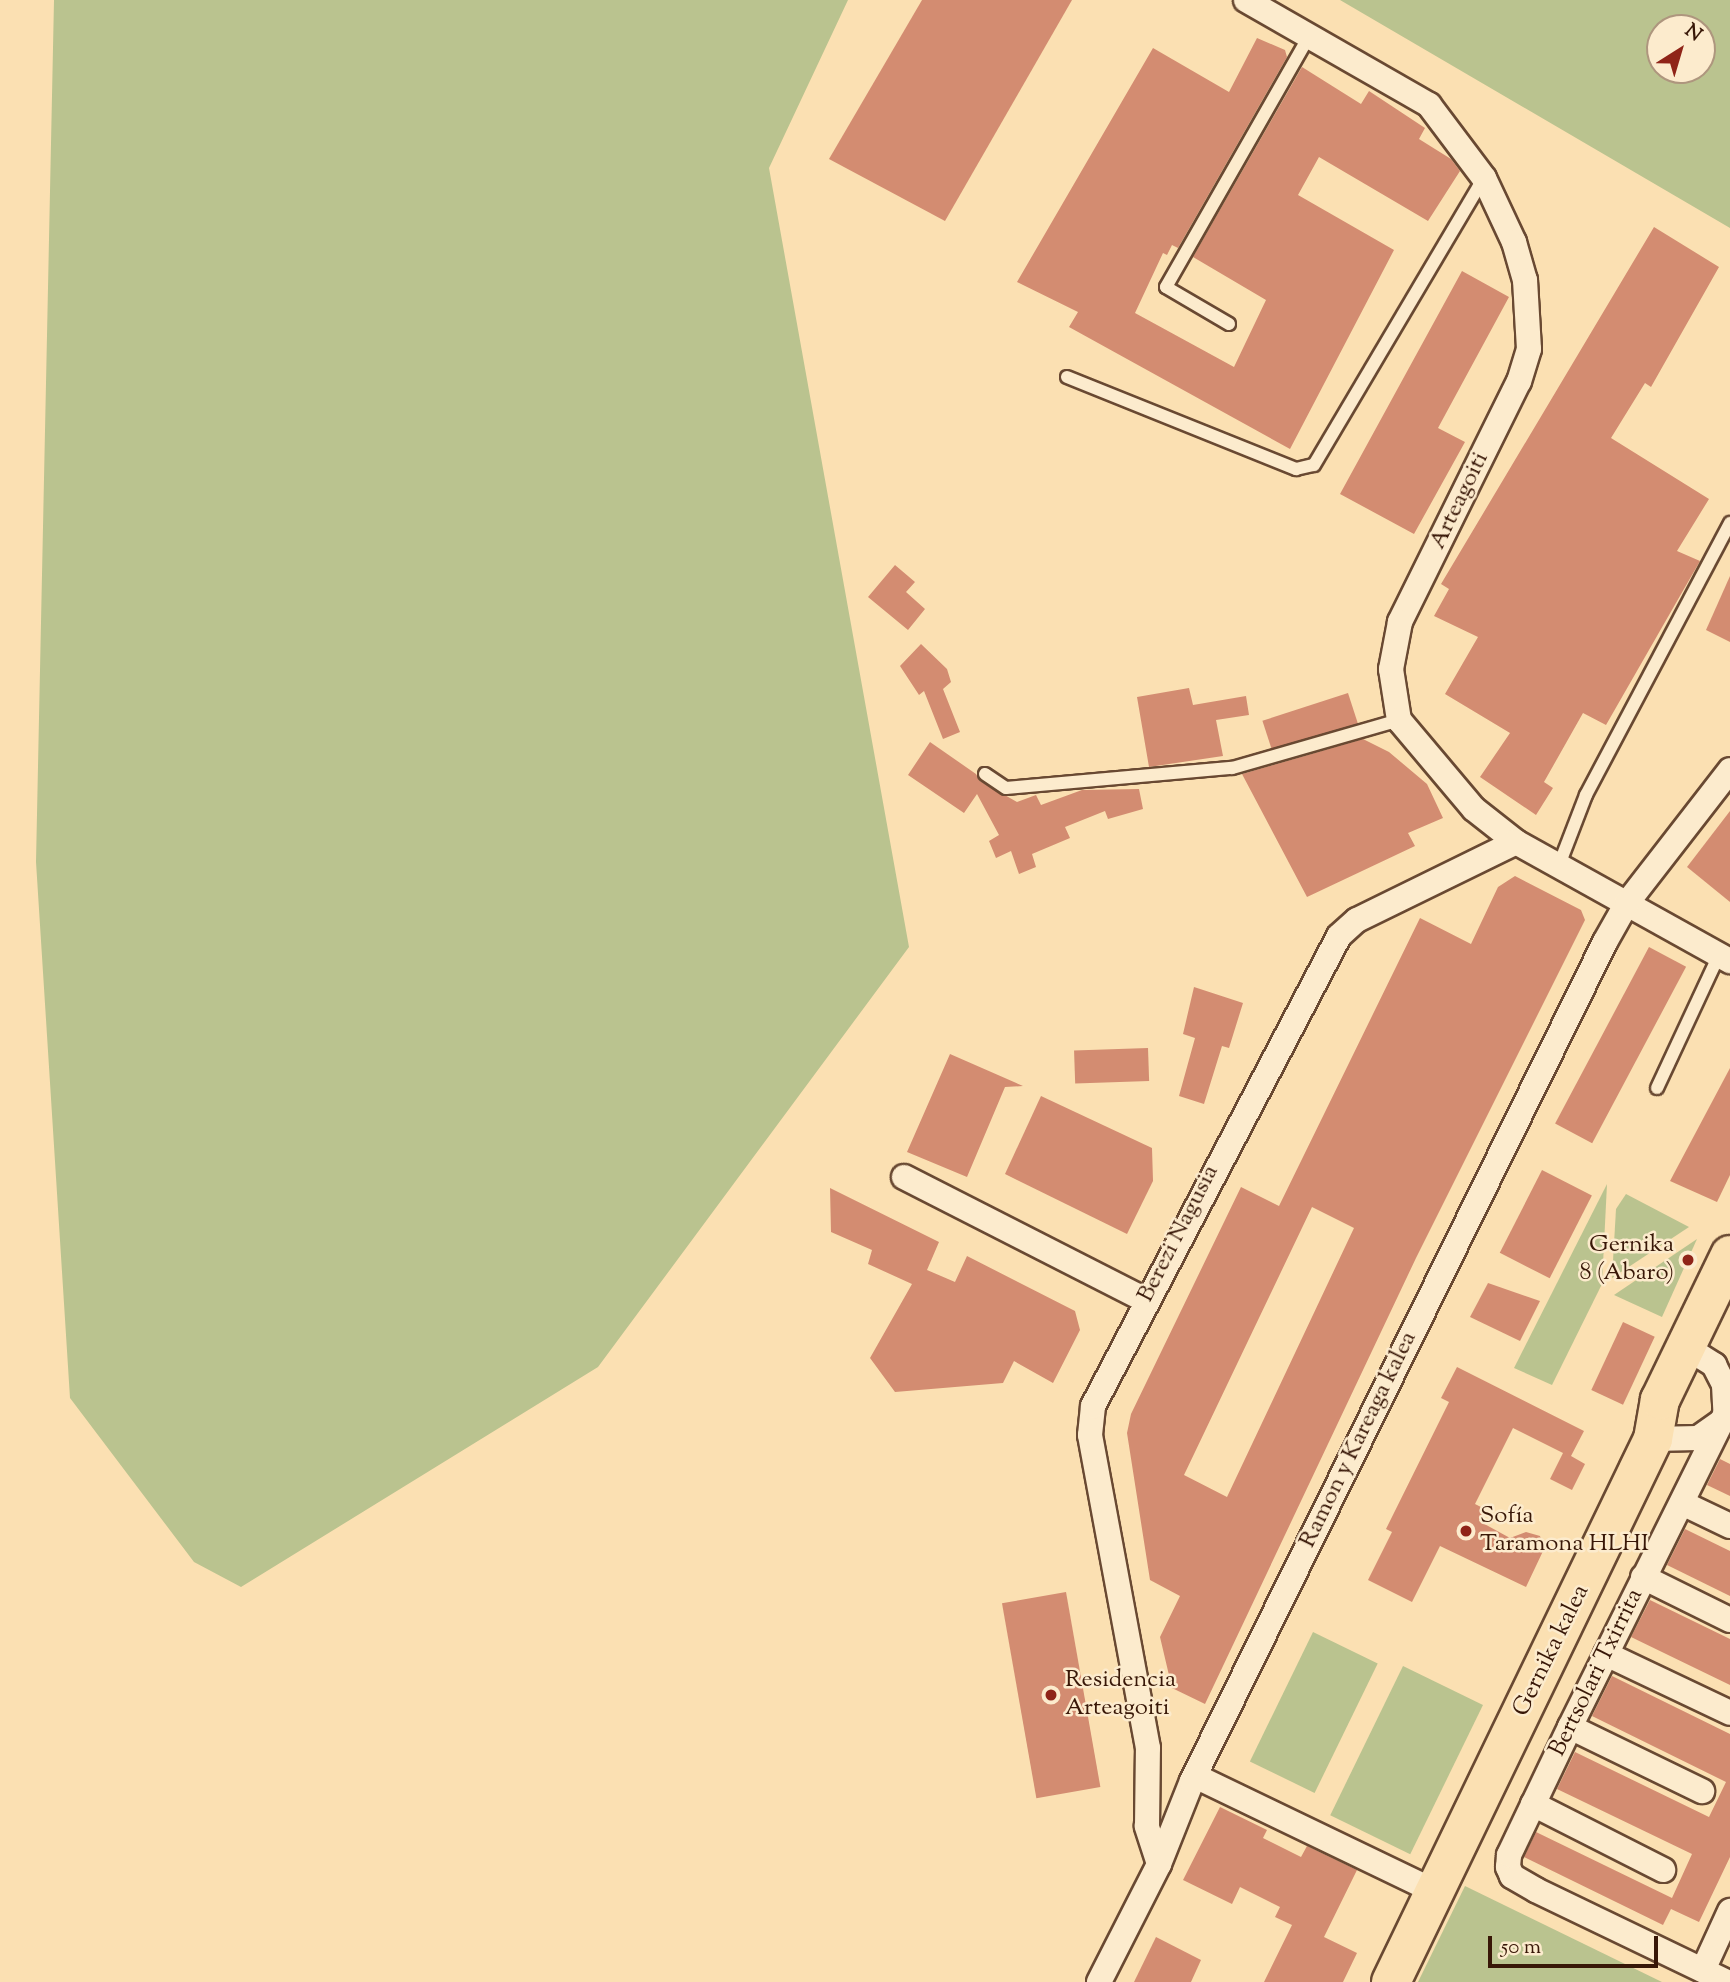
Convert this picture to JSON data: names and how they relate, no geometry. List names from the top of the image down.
{
  "streets": {
    "main road": ["Gernika kalea"],
    "street": [
      "Arteagoiti",
      "Berezi Nagusia",
      "Ramon y Kareaga kalea",
      "Bertsolari Txirrita"
    ]
  },
  "crossings": [
    ["Berezi Nagusia", "Ramon y Kareaga kalea"]
  ],
  "places": ["Gernika 8 (Abaro)", "Sofía Taramona HLHI", "Residencia Arteagoiti"],
  "scale_bar": "50 m",
  "north": "top right"
}
